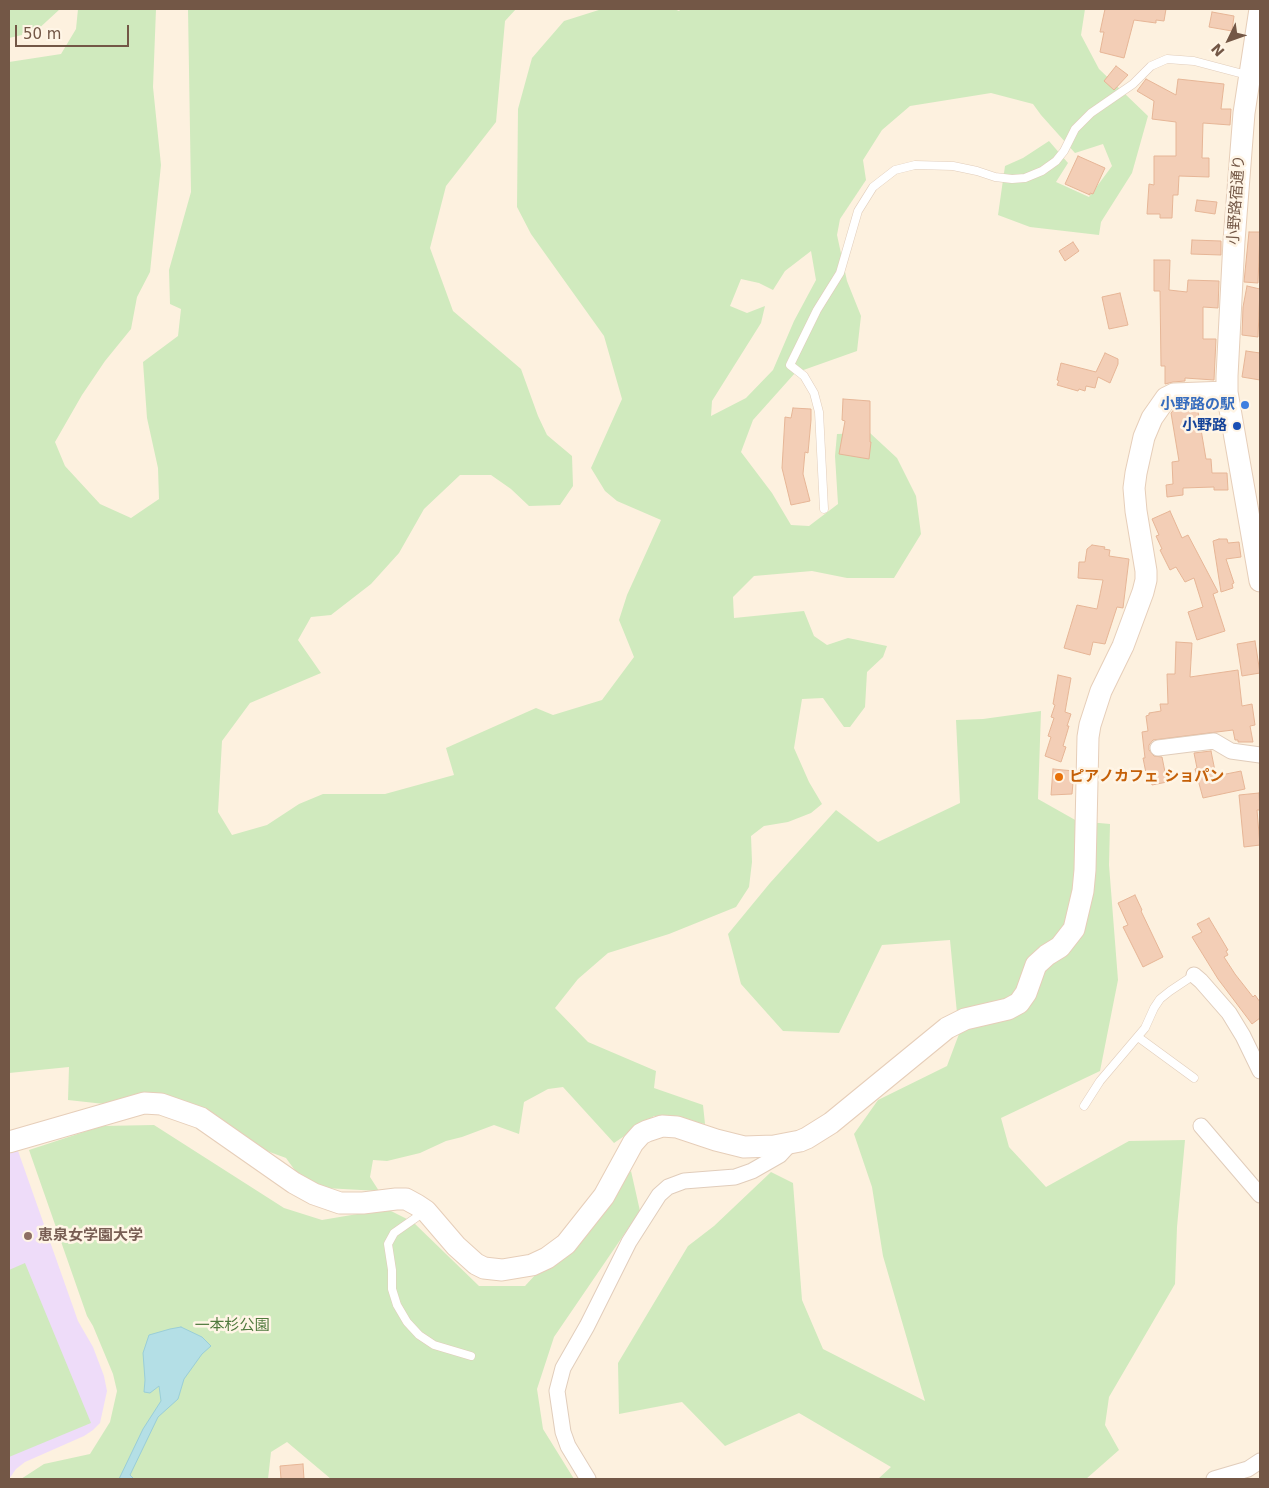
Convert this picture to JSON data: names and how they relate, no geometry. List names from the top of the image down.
{
  "streets": {
    "main road": ["小野路宿通り"]
  },
  "parks": ["一本杉公園"],
  "places": [
    "小野路の駅",
    "小野路",
    "ピアノカフェ ショパン",
    "恵泉女学園大学"
  ],
  "scale_bar": "50 m",
  "north": "bottom left"
}
